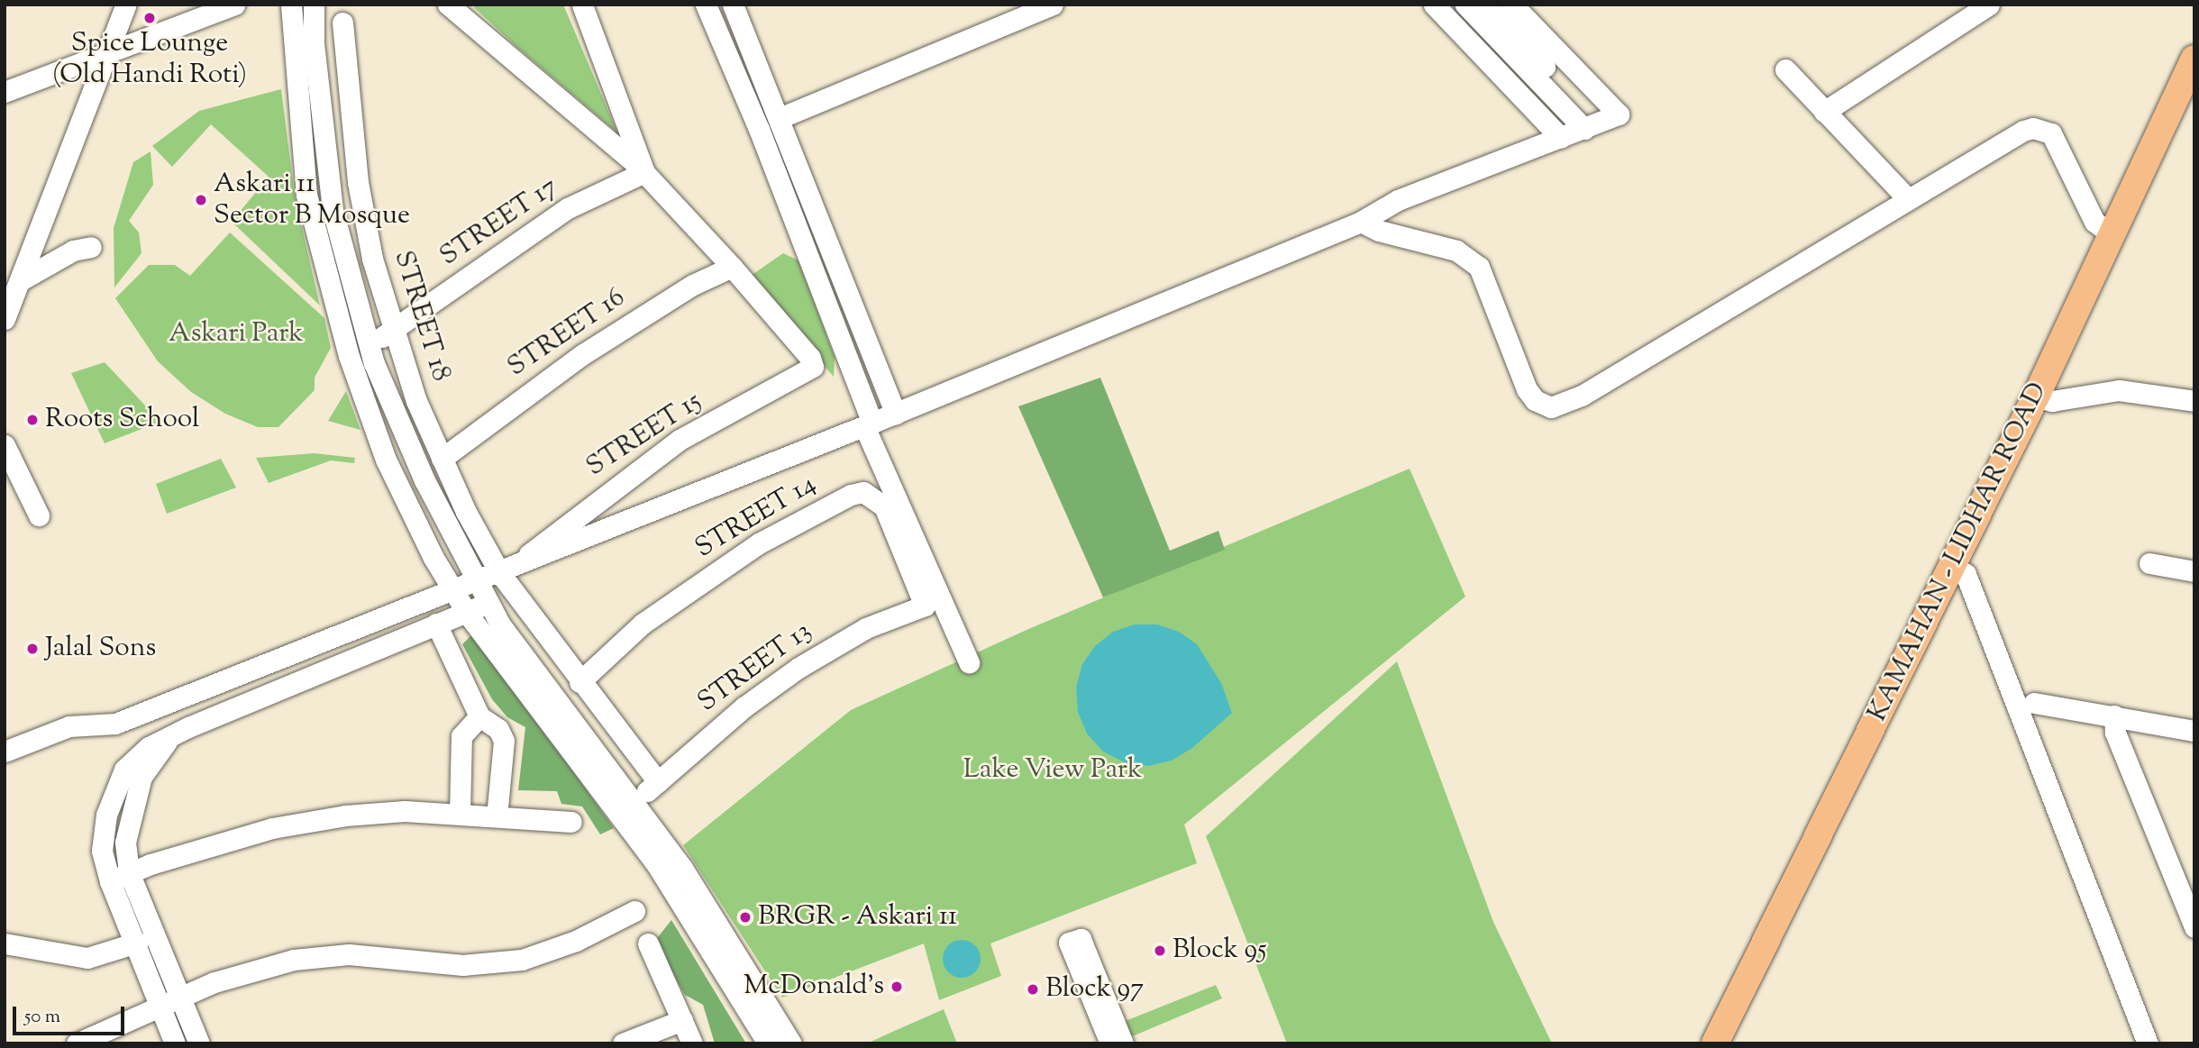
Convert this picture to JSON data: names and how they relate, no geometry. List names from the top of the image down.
{
  "streets": {
    "main road": ["KAMAHAN - LIDHAR ROAD"],
    "street": [
      "STREET 17",
      "STREET 18",
      "STREET 16",
      "STREET 15",
      "STREET 14",
      "STREET 13"
    ]
  },
  "crossings": [
    ["STREET 17", "STREET 18"],
    ["STREET 18", "STREET 16"],
    ["STREET 18", "STREET 15"],
    ["STREET 18", "STREET 14"],
    ["STREET 18", "STREET 13"],
    ["STREET 16", "STREET 15"],
    ["STREET 14", "STREET 13"]
  ],
  "parks": ["Askari Park", "Lake View Park"],
  "places": [
    "Spice Lounge (Old Handi Roti)",
    "Askari 11 Sector B Mosque",
    "Roots School",
    "Jalal Sons",
    "BRGR - Askari 11",
    "Block 95",
    "McDonald's",
    "Block 97"
  ],
  "scale_bar": "50 m"
}
